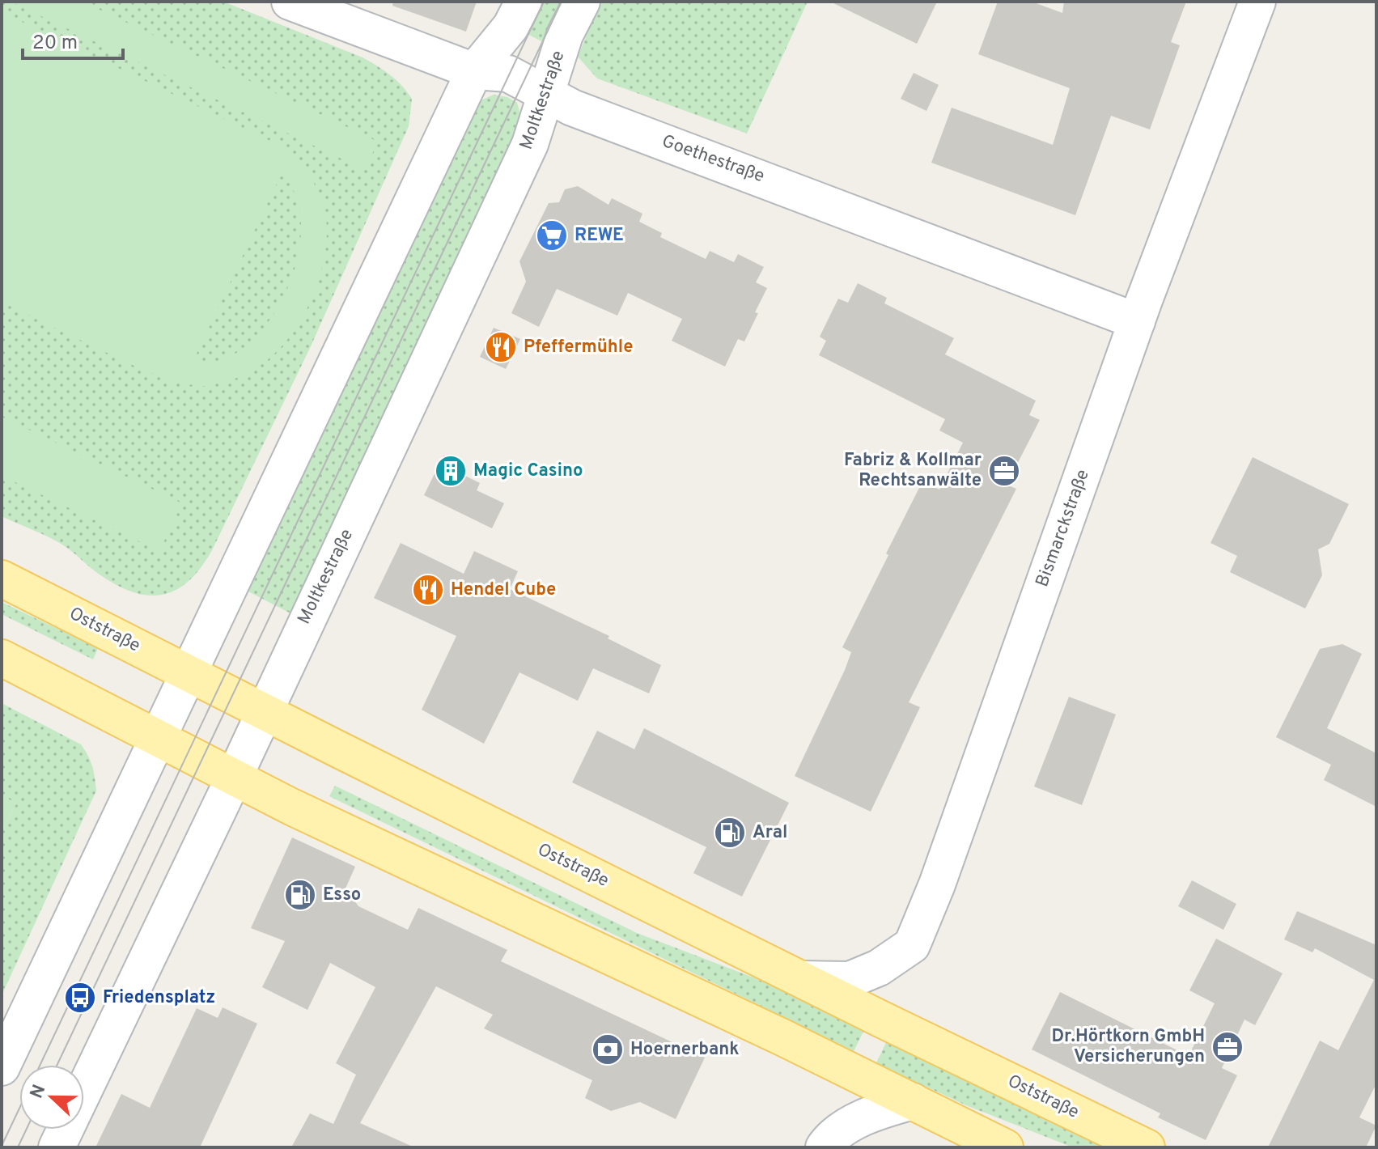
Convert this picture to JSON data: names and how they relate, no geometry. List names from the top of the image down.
{
  "streets": {
    "main road": ["Oststraße"],
    "street": ["Moltkestraße", "Goethestraße", "Bismarckstraße"]
  },
  "crossings": [
    ["Moltkestraße", "Goethestraße"],
    ["Moltkestraße", "Oststraße"],
    ["Goethestraße", "Bismarckstraße"],
    ["Bismarckstraße", "Oststraße"]
  ],
  "places": {
    "supermarket": ["REWE"],
    "restaurant": ["Pfeffermühle", "Hendel Cube"],
    "building": ["Magic Casino"],
    "office": ["Fabriz & Kollmar Rechtsanwälte", "Dr.Hörtkorn GmbH Versicherungen"],
    "fuel station": ["Aral", "Esso"],
    "bus stop": ["Friedensplatz"],
    "bank": ["Hoernerbank"]
  },
  "scale_bar": "20 m",
  "north": "left"
}
